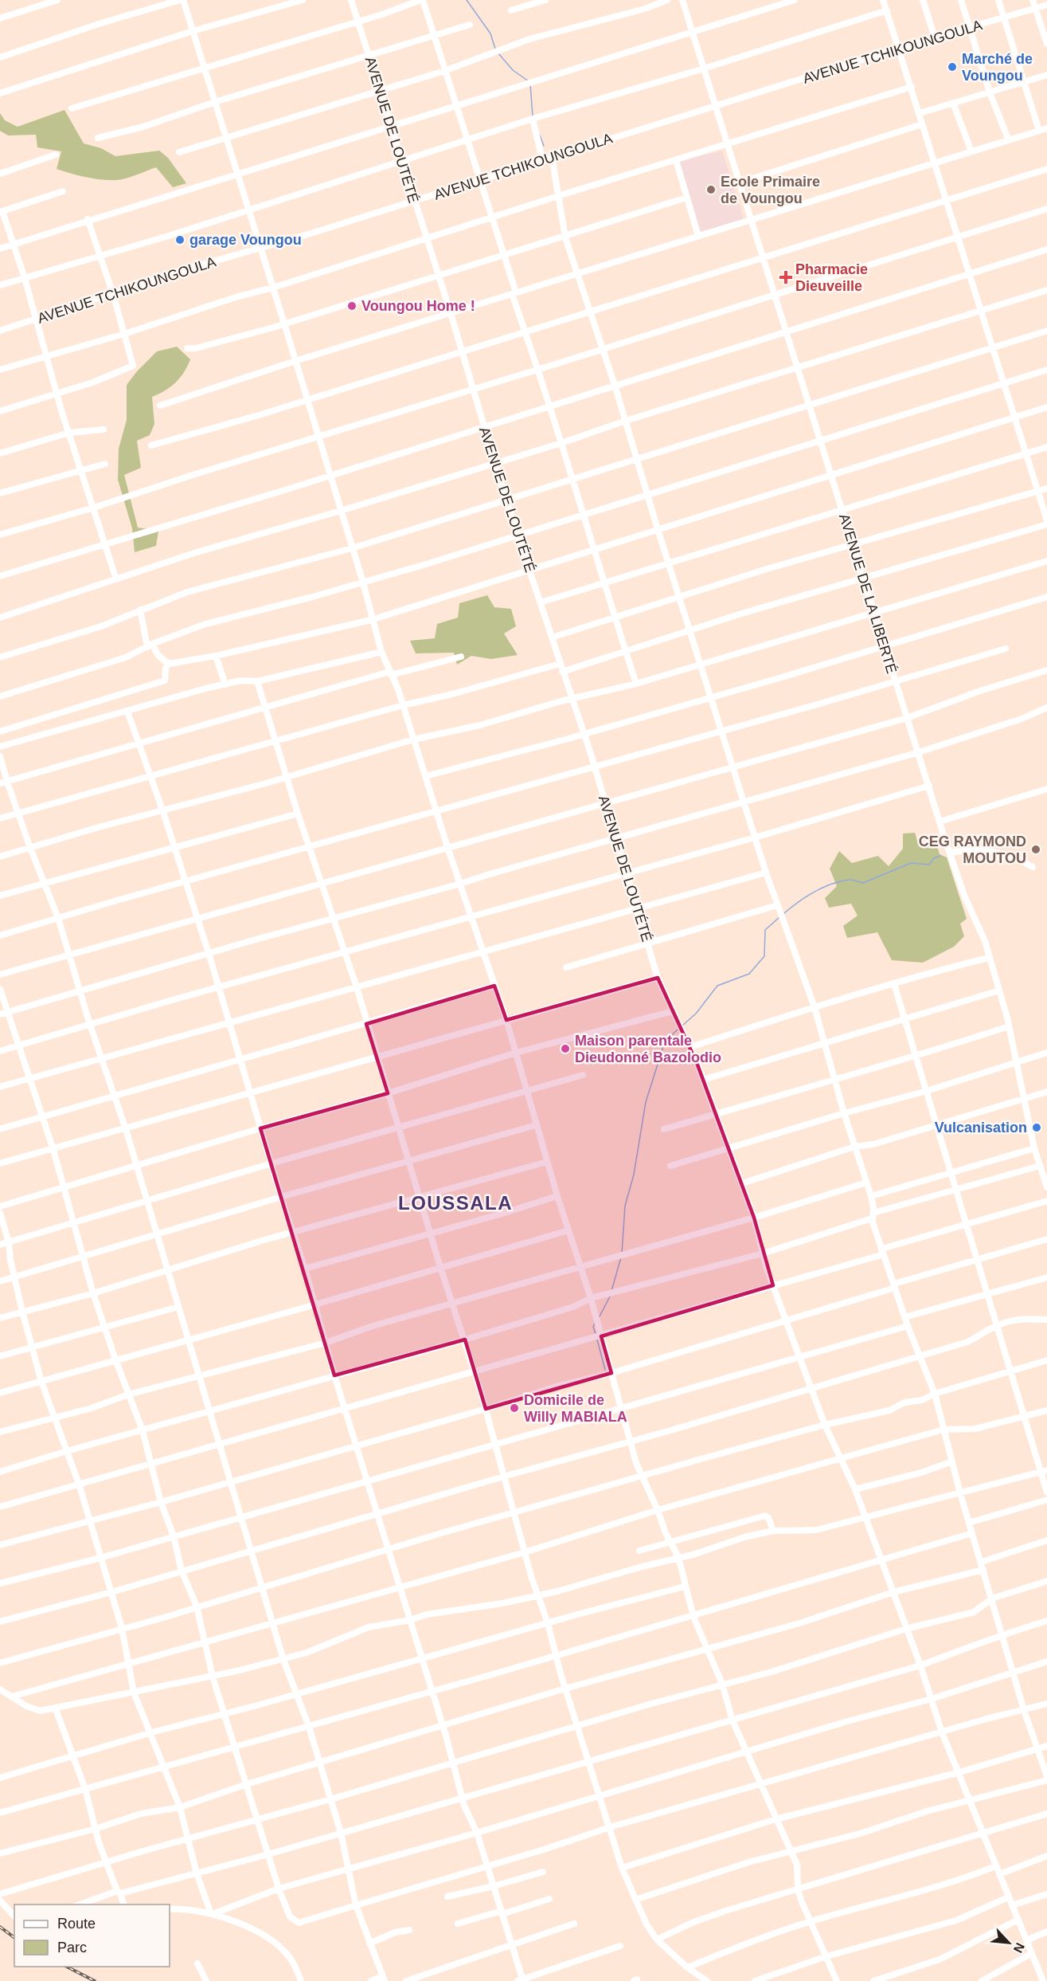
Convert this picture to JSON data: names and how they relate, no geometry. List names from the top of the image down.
{
  "streets": {
    "street": ["AVENUE TCHIKOUNGOULA", "AVENUE DE LOUTÉTÉ", "AVENUE DE LA LIBERTÉ"]
  },
  "crossings": [
    ["AVENUE TCHIKOUNGOULA", "AVENUE DE LOUTÉTÉ"],
    ["AVENUE TCHIKOUNGOULA", "AVENUE DE LA LIBERTÉ"]
  ],
  "districts": ["LOUSSALA"],
  "places": {
    "other": [
      "Marché de Voungou",
      "Ecole Primaire de Voungou",
      "garage Voungou",
      "Voungou Home !",
      "CEG RAYMOND MOUTOU",
      "Maison parentale Dieudonné Bazolodio",
      "Vulcanisation",
      "Domicile de Willy MABIALA"
    ],
    "health": ["Pharmacie Dieuveille"]
  },
  "legend": ["Route", "Parc"],
  "north": "bottom right"
}
